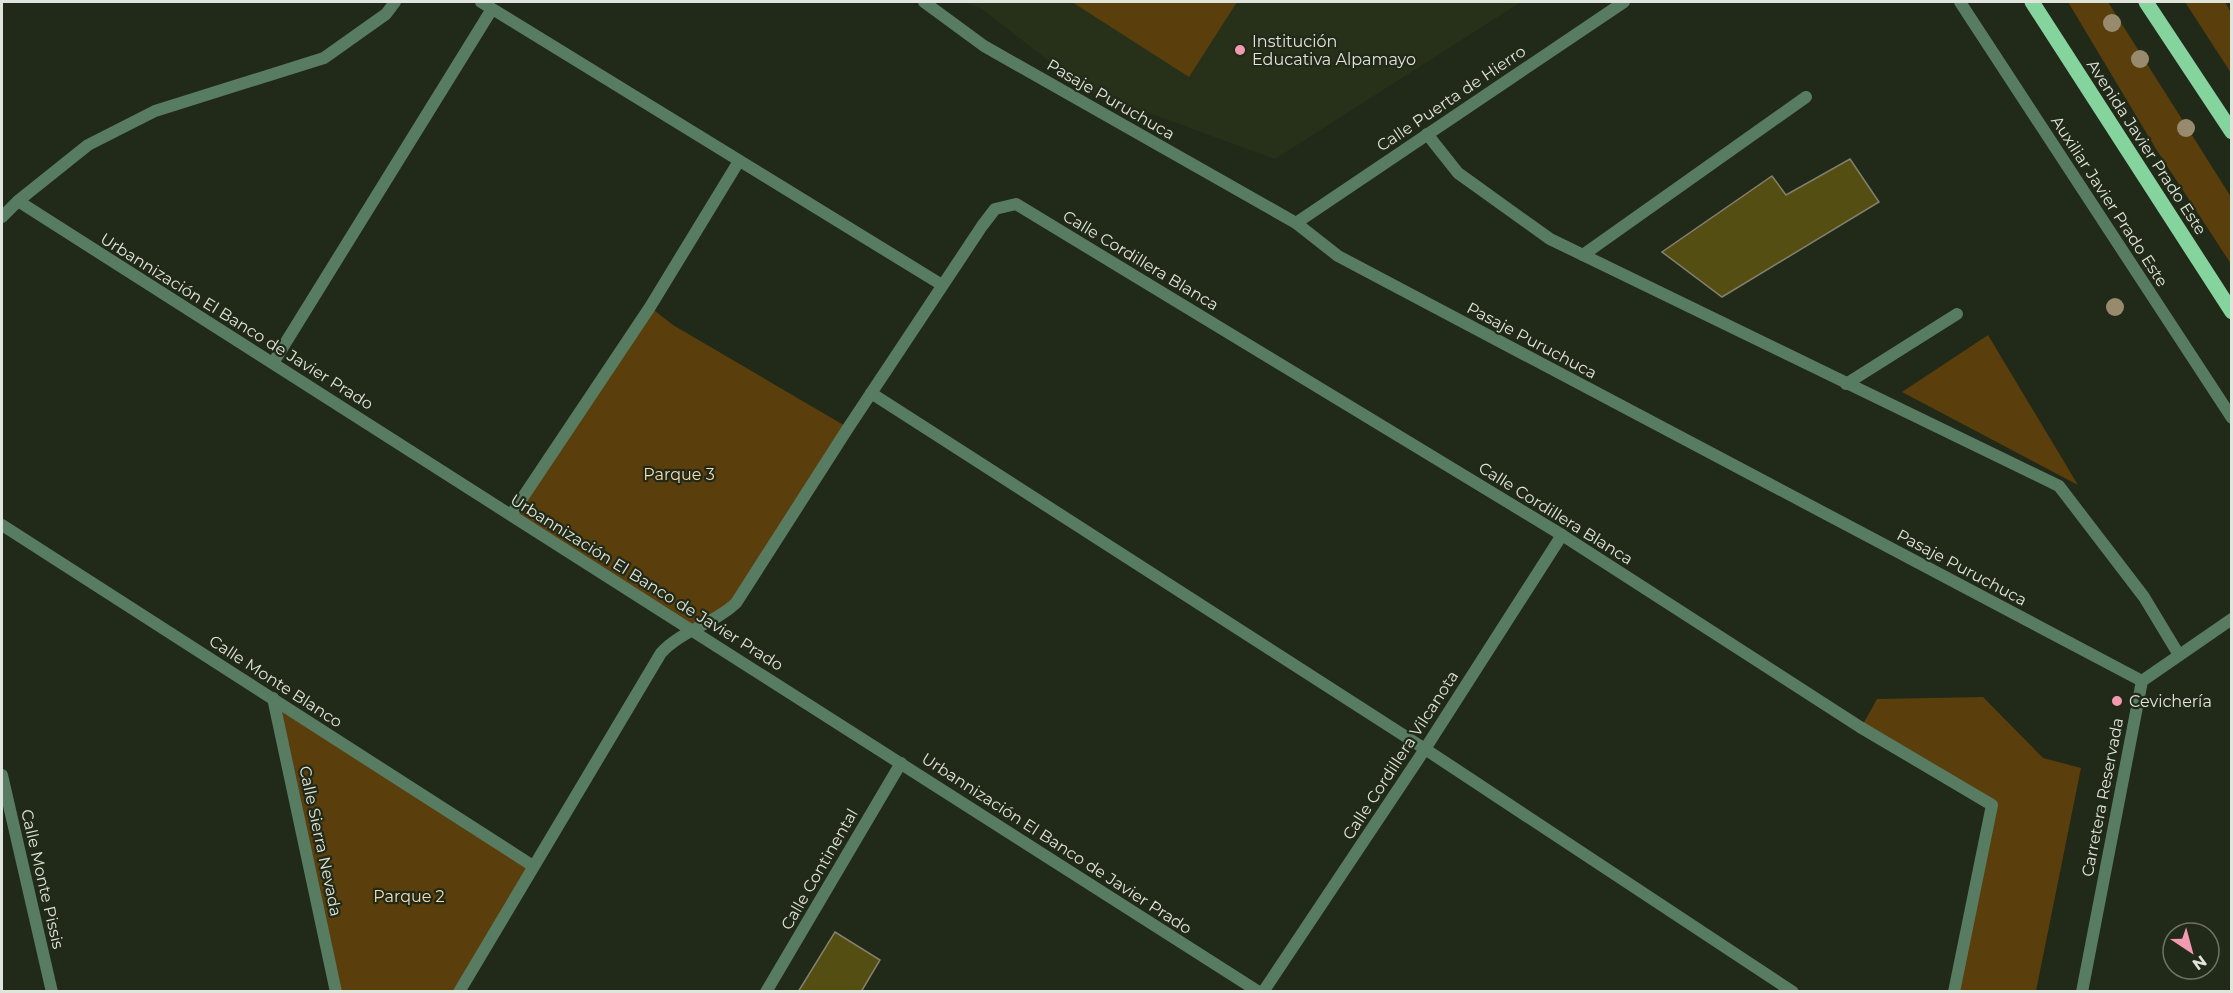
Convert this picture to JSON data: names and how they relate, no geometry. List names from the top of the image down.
{
  "streets": {
    "main road": ["Avenida Javier Prado Este"],
    "street": [
      "Calle Puerta de Hierro",
      "Pasaje Puruchuca",
      "Auxiliar Javier Prado Este",
      "Calle Cordillera Blanca",
      "Urbannización El Banco de Javier Prado",
      "Calle Monte Blanco",
      "Calle Cordillera Vilcanota",
      "Carretera Reservada",
      "Calle Sierra Nevada",
      "Calle Continental",
      "Calle Monte Pissis"
    ]
  },
  "crossings": [
    ["Calle Puerta de Hierro", "Pasaje Puruchuca"],
    ["Pasaje Puruchuca", "Carretera Reservada"],
    ["Calle Cordillera Blanca", "Calle Cordillera Vilcanota"],
    ["Urbannización El Banco de Javier Prado", "Calle Cordillera Vilcanota"],
    ["Urbannización El Banco de Javier Prado", "Calle Continental"],
    ["Calle Monte Blanco", "Calle Sierra Nevada"]
  ],
  "parks": ["Parque 3", "Parque 2"],
  "places": ["Institución Educativa Alpamayo", "Cevichería"],
  "north": "bottom right"
}
